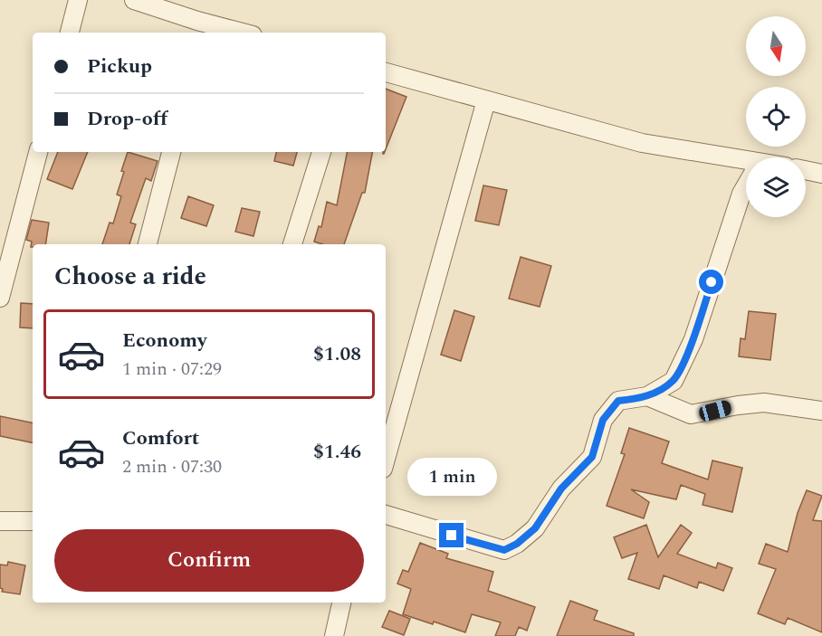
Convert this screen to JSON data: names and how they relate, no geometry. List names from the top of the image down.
{
  "north": "bottom",
  "page": {
    "banner": ["Pickup", "Drop-off"],
    "heading": "Choose a ride",
    "list": [
      {
        "name": "Economy",
        "note": "1 min · 07:29",
        "value": "$1.08"
      },
      {
        "name": "Comfort",
        "note": "2 min · 07:30",
        "value": "$1.46"
      }
    ],
    "bubble": "1 min",
    "buttons": "Confirm"
  }
}
